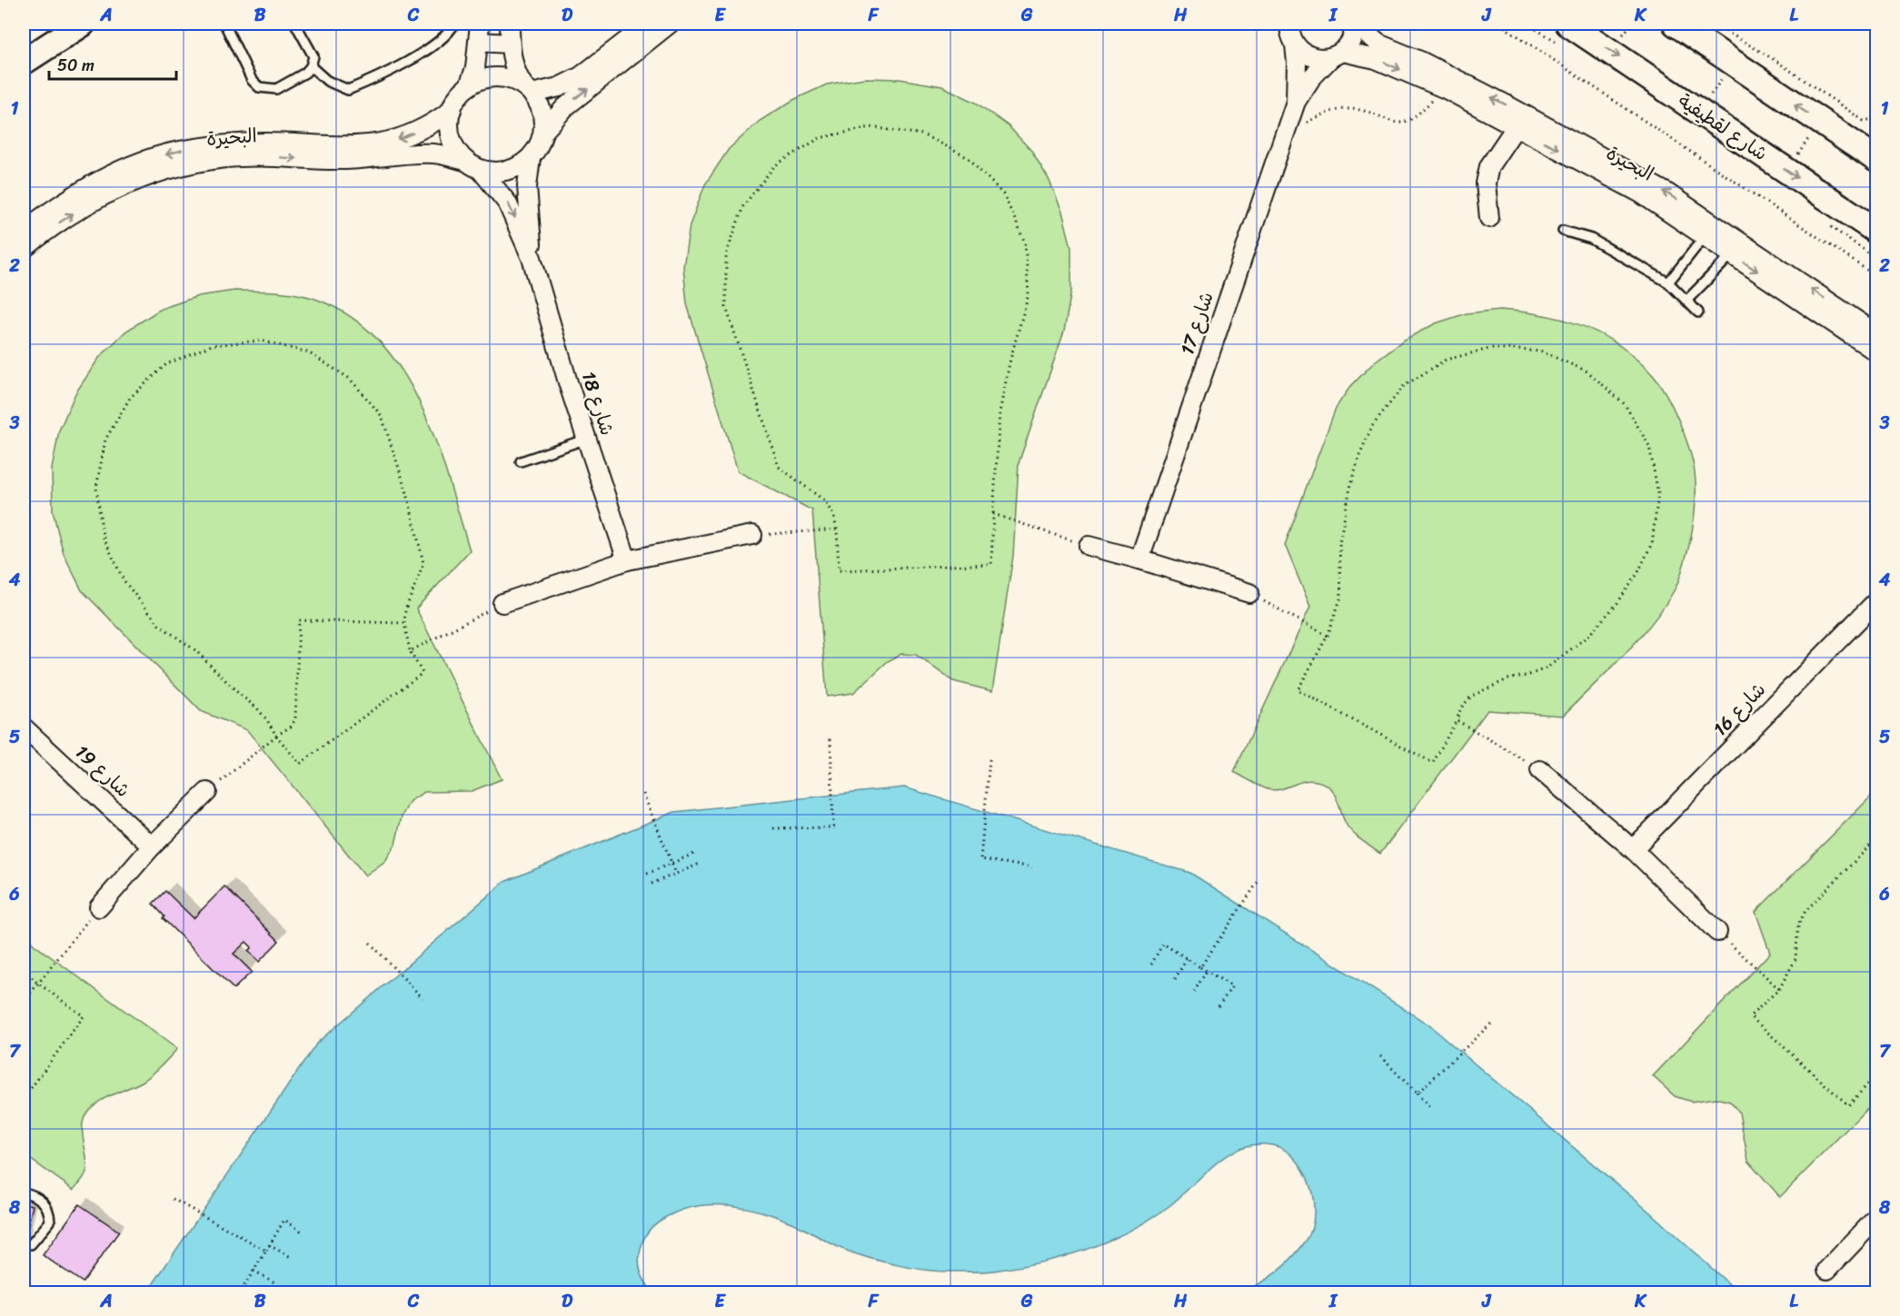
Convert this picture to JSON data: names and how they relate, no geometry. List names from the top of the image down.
{
  "streets": {
    "street": [
      "شارع لقطيفية",
      "البحيرة",
      "شارع 17",
      "شارع 18",
      "شارع 16",
      "شارع 19"
    ]
  },
  "crossings": [
    ["البحيرة", "شارع 17"],
    ["البحيرة", "شارع 18"]
  ],
  "scale_bar": "50 m",
  "grid": {
    "columns": [
      "A",
      "B",
      "C",
      "D",
      "E",
      "F",
      "G",
      "H",
      "I",
      "J",
      "K",
      "L"
    ],
    "rows": [
      "1",
      "2",
      "3",
      "4",
      "5",
      "6",
      "7",
      "8"
    ]
  }
}
